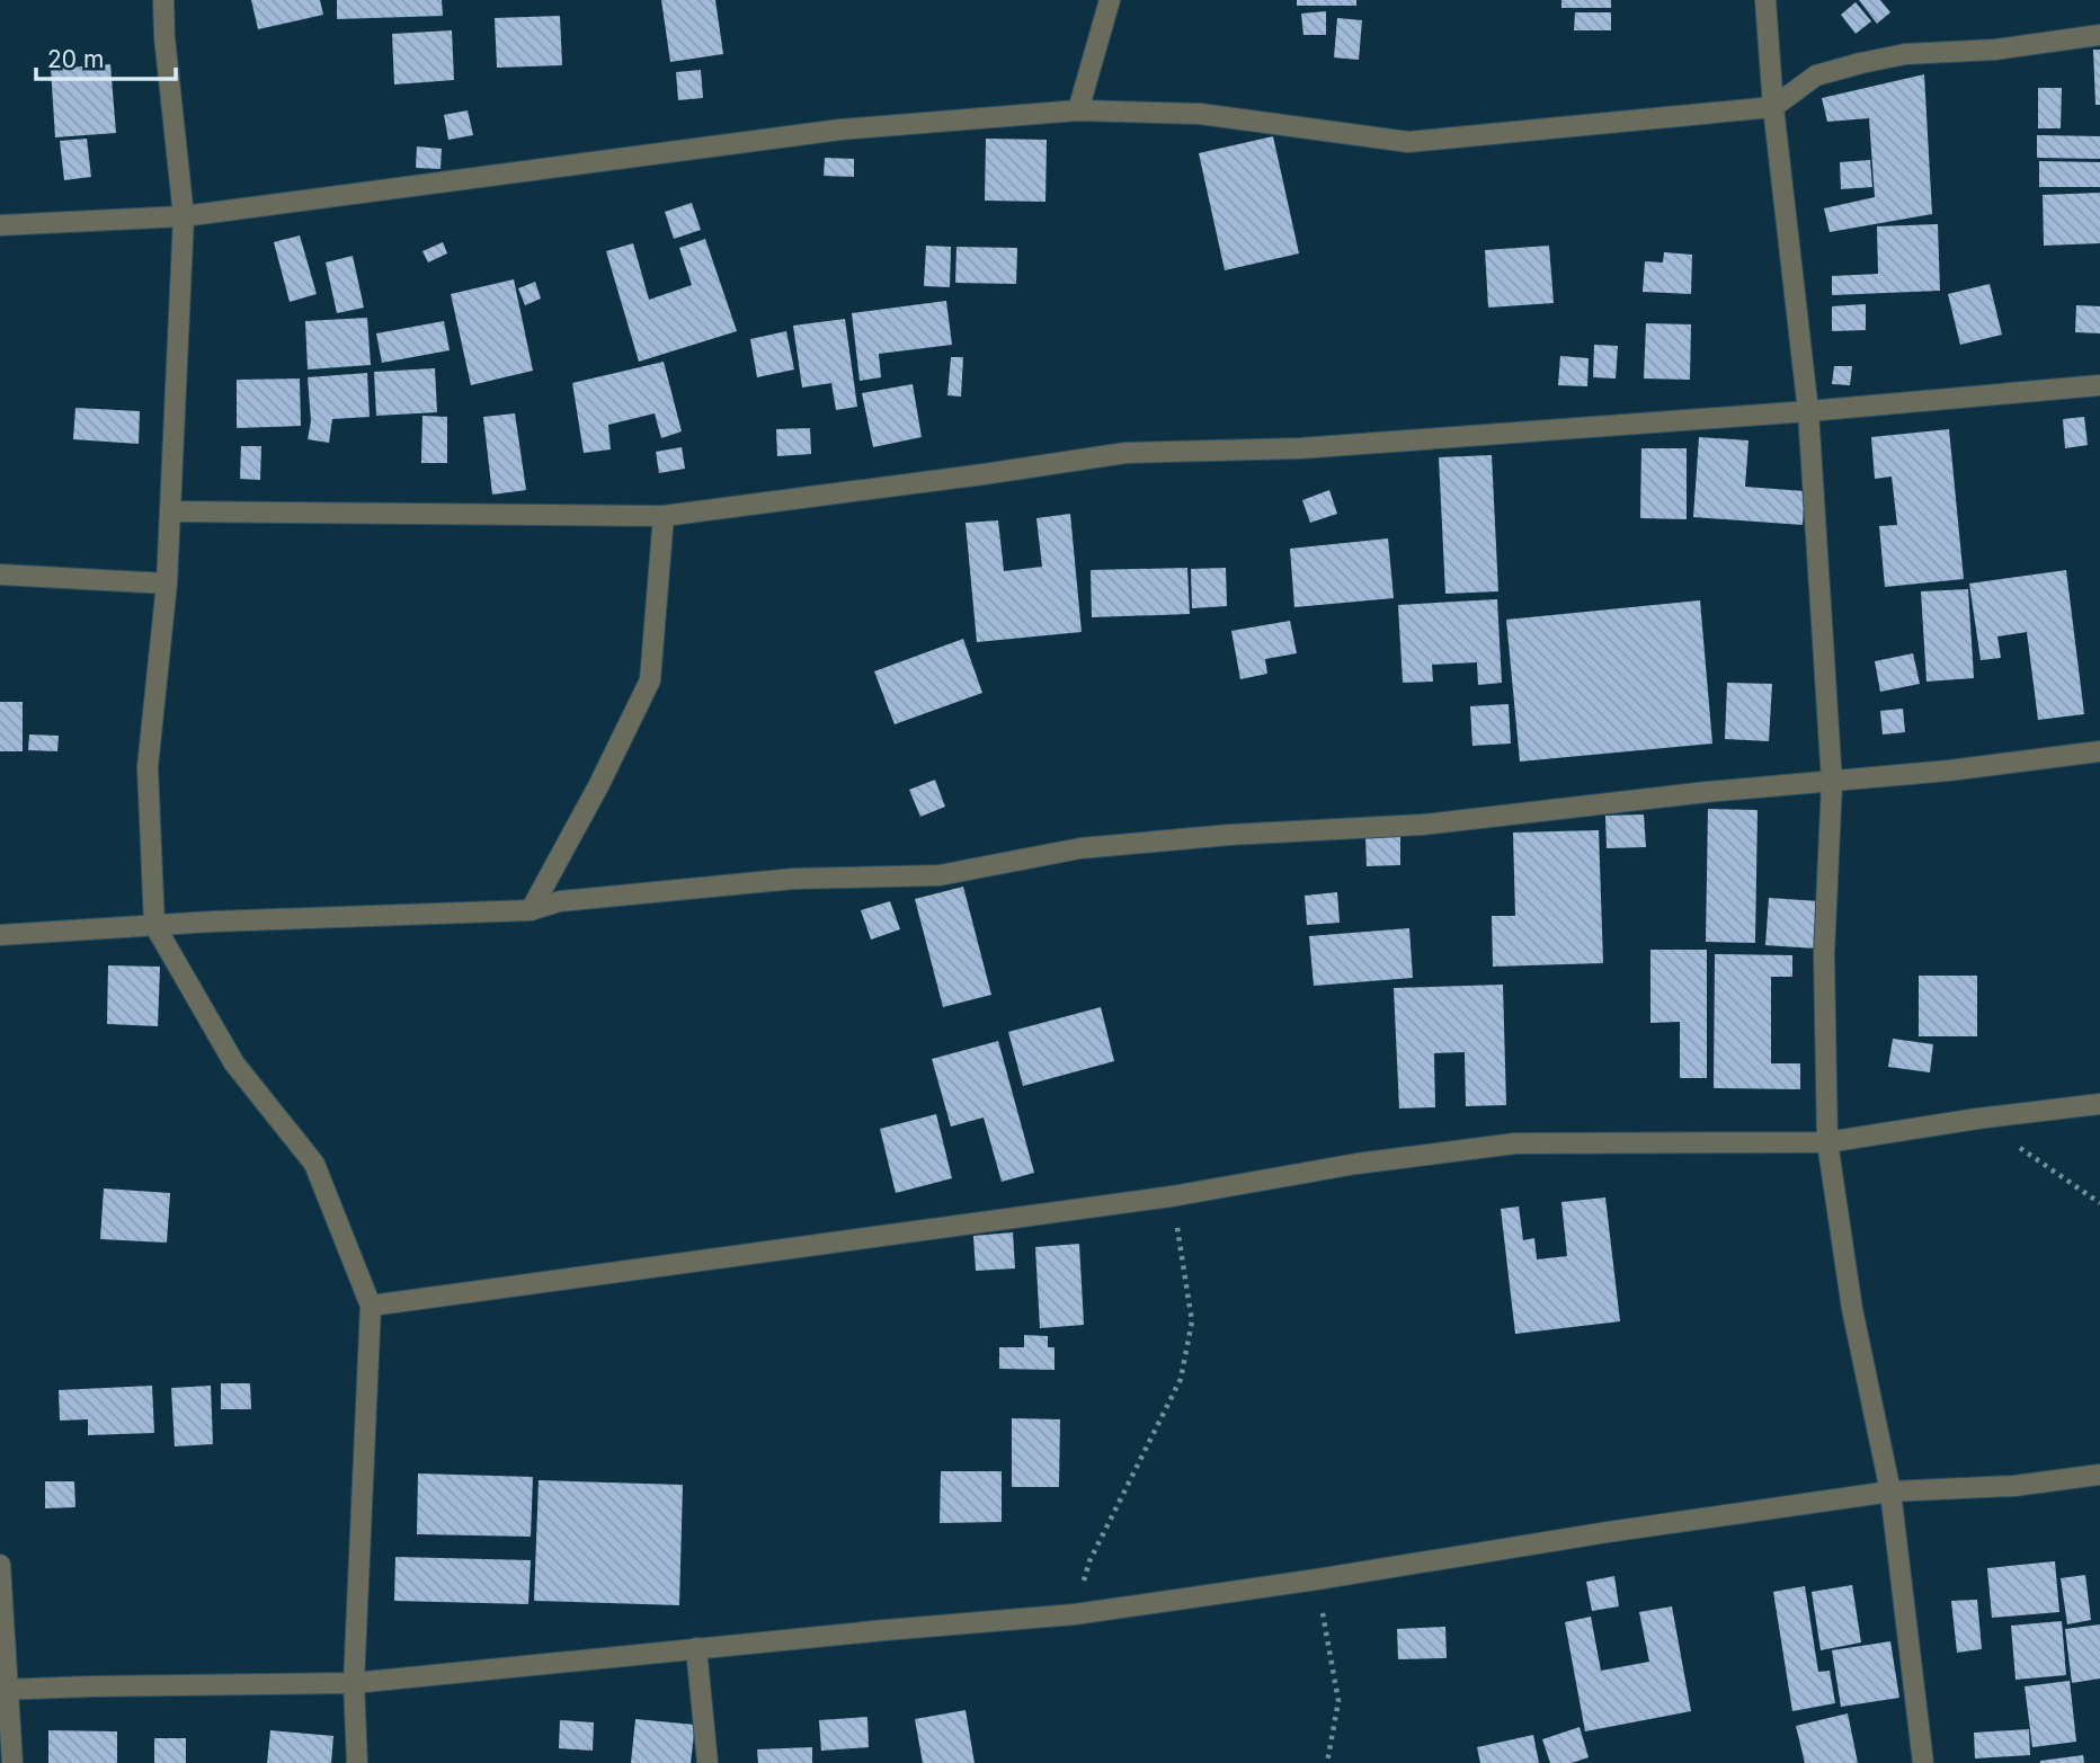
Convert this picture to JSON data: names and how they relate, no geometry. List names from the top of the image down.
{
  "scale_bar": "20 m"
}
